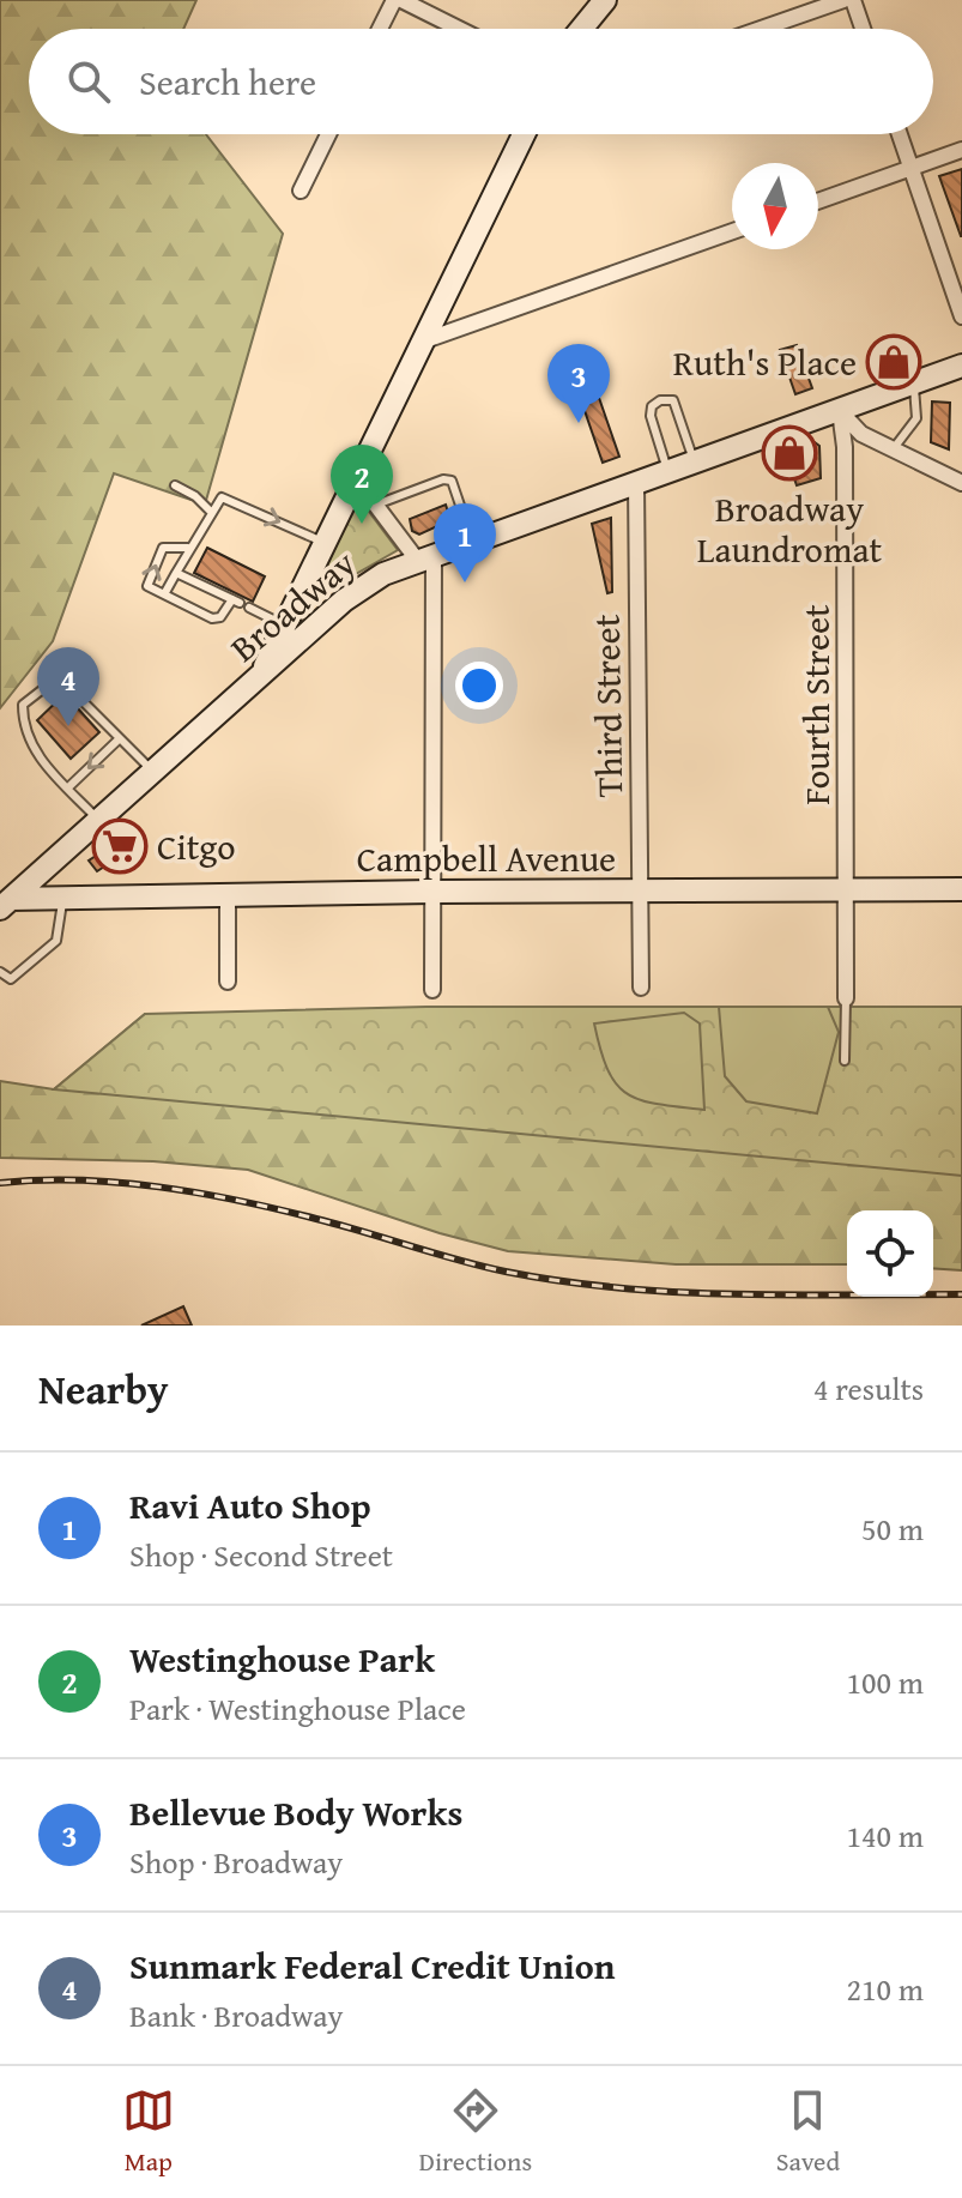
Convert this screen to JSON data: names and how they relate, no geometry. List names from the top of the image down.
{
  "streets": {
    "street": [
      "Broadway",
      "Fourth Street",
      "Third Street",
      "Campbell Avenue"
    ]
  },
  "crossings": [
    ["Broadway", "Fourth Street"],
    ["Broadway", "Third Street"],
    ["Broadway", "Campbell Avenue"],
    ["Fourth Street", "Campbell Avenue"],
    ["Third Street", "Campbell Avenue"]
  ],
  "places": {
    "shop": ["Ruth's Place", "Broadway Laundromat"],
    "supermarket": ["Citgo"]
  },
  "north": "bottom",
  "page": {
    "search": "Search here",
    "pins": [
      "3",
      "2",
      "1",
      "4"
    ],
    "heading": ["Nearby", "4 results"],
    "list": [
      {
        "mark": "1",
        "name": "Ravi Auto Shop",
        "note": "Shop · Second Street",
        "value": "50 m"
      },
      {
        "mark": "2",
        "name": "Westinghouse Park",
        "note": "Park · Westinghouse Place",
        "value": "100 m"
      },
      {
        "mark": "3",
        "name": "Bellevue Body Works",
        "note": "Shop · Broadway",
        "value": "140 m"
      },
      {
        "mark": "4",
        "name": "Sunmark Federal Credit Union",
        "note": "Bank · Broadway",
        "value": "210 m"
      }
    ],
    "nav": ["Map", "Directions", "Saved"]
  }
}
